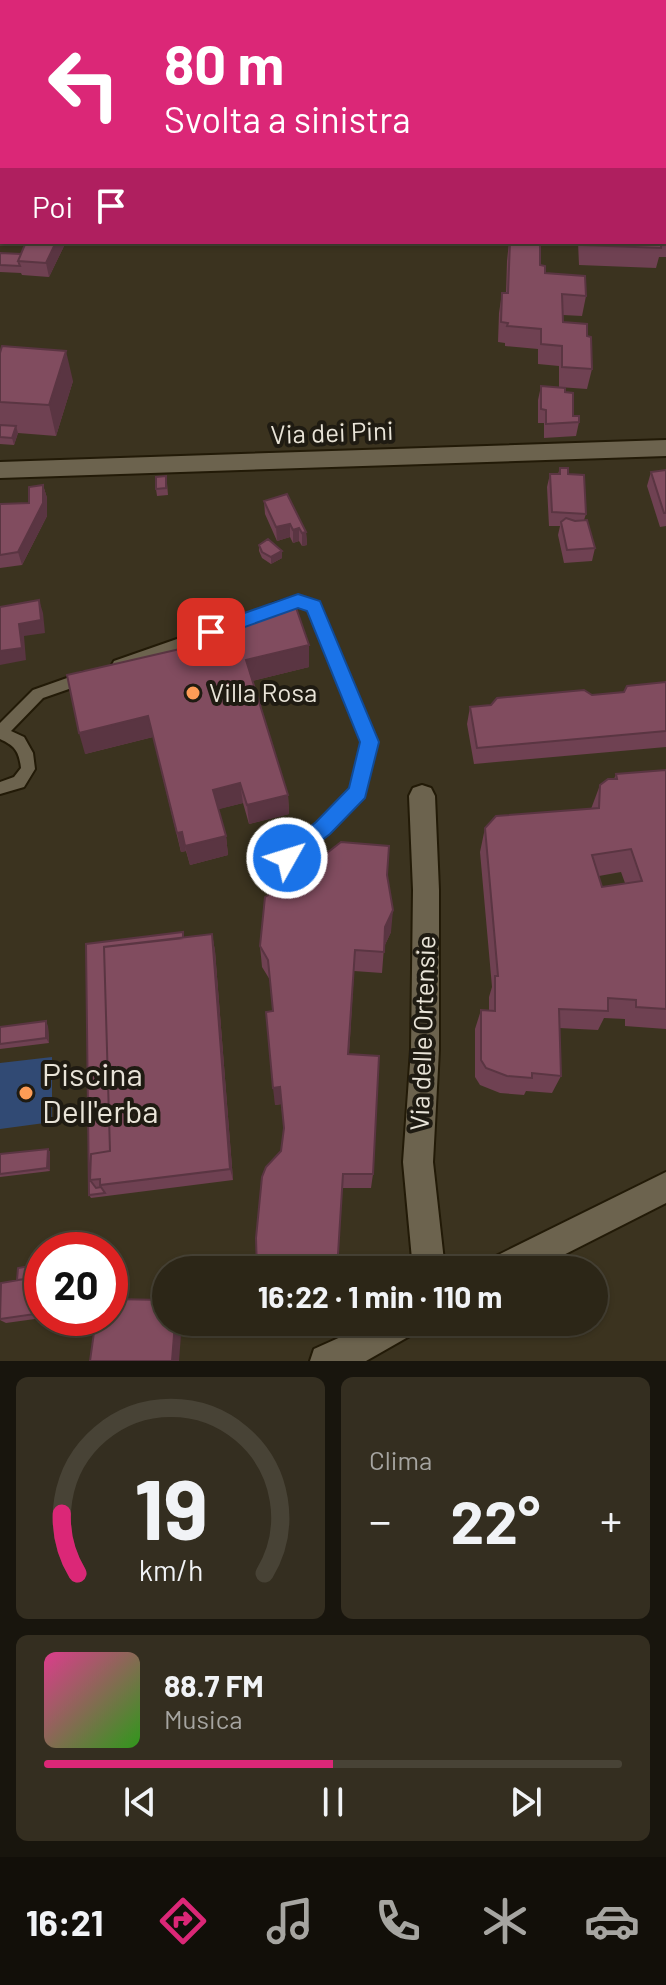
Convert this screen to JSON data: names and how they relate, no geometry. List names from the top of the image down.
{
  "streets": {
    "street": ["Via dei Pini", "Via delle Ortensie"]
  },
  "places": ["Villa Rosa", "Piscina Dell'erba"],
  "page": {
    "turn": ["80 m", "Svolta a sinistra"],
    "then": "Poi",
    "limit": "20",
    "trip": "16:22 · 1 min · 110 m",
    "tile": "Clima",
    "heat": ["−", "22°", "+"],
    "song": ["88.7 FM", "Musica"],
    "tabs": "16:21",
    "gauge": ["19", "km/h"]
  }
}
